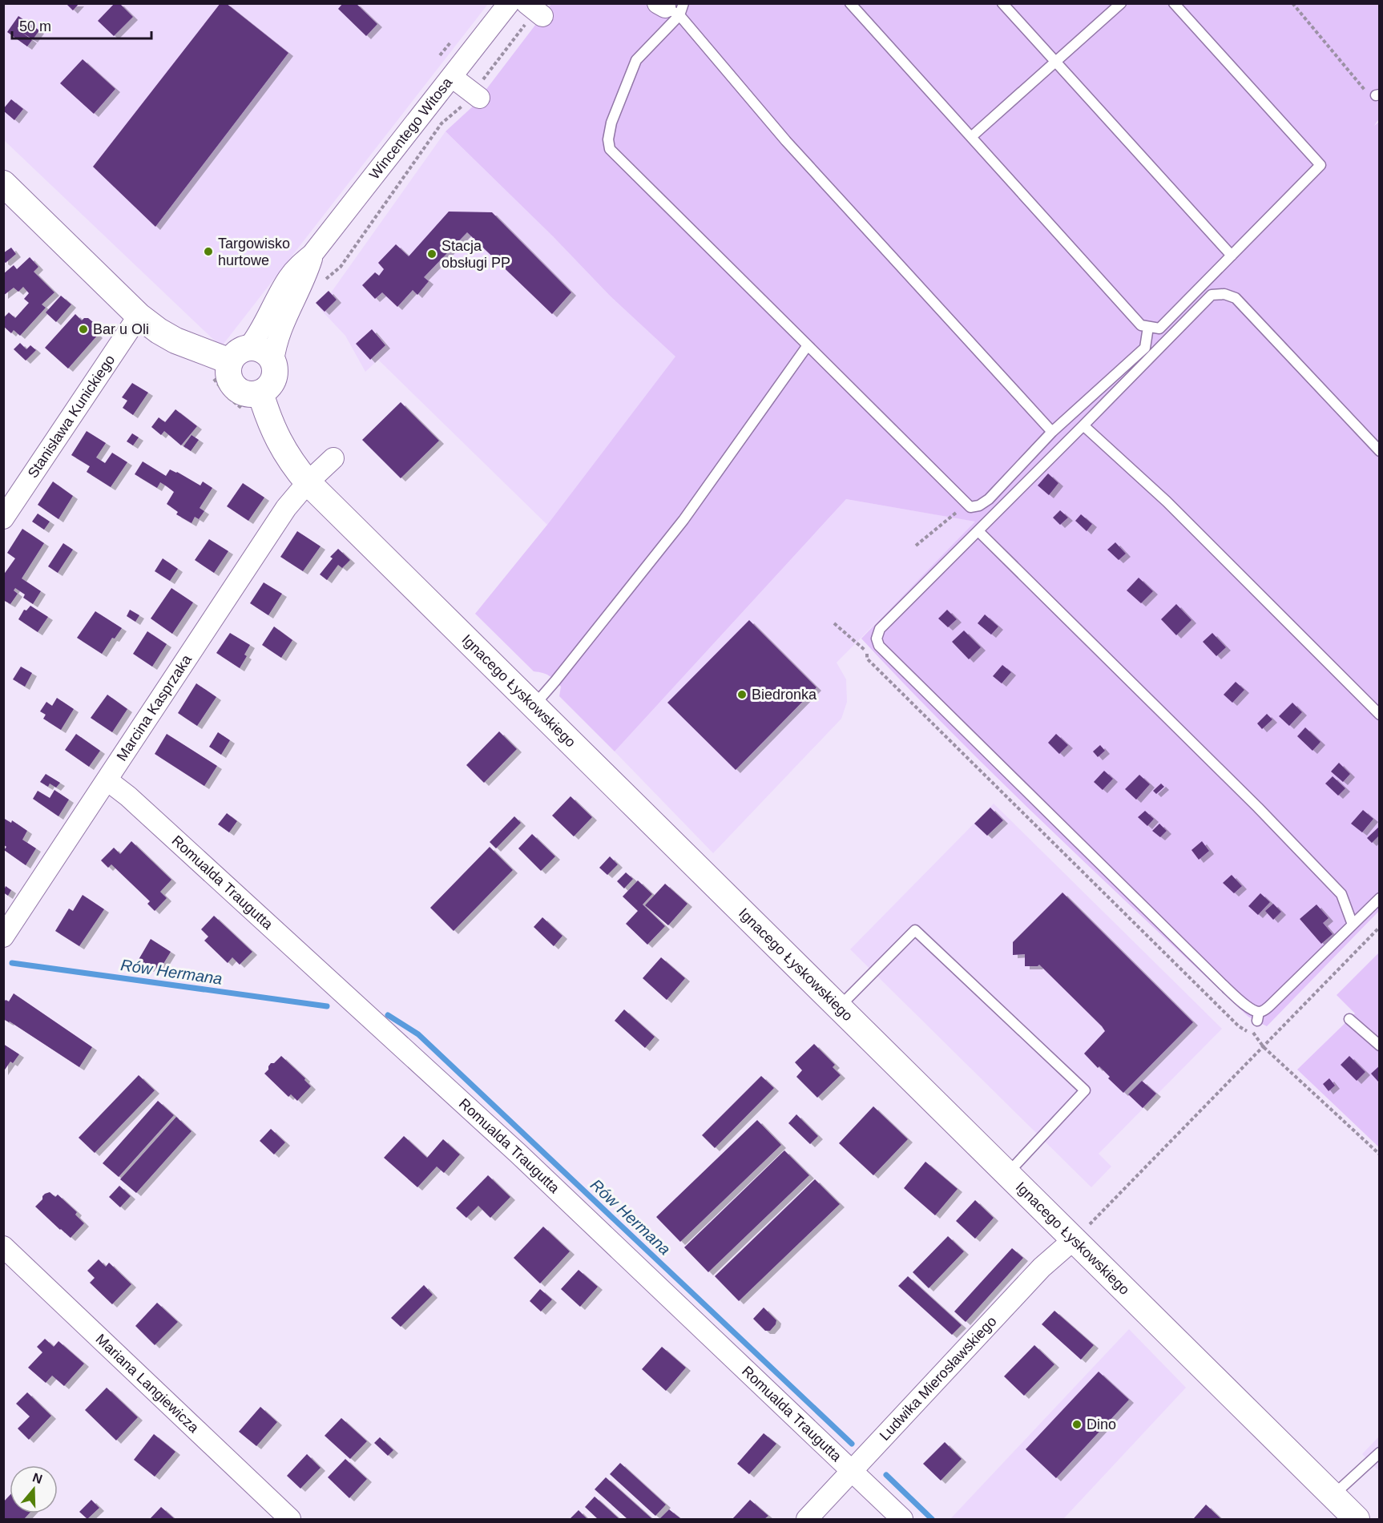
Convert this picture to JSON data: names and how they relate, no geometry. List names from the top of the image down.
{
  "streets": {
    "street": [
      "Wincentego Witosa",
      "Stanisława Kunickiego",
      "Ignacego Łyskowskiego",
      "Marcina Kasprzaka",
      "Romualda Traugutta",
      "Ludwika Mierosławskiego",
      "Mariana Langiewicza"
    ]
  },
  "crossings": [
    ["Wincentego Witosa", "Ignacego Łyskowskiego"],
    ["Ignacego Łyskowskiego", "Marcina Kasprzaka"],
    ["Ignacego Łyskowskiego", "Ludwika Mierosławskiego"],
    ["Marcina Kasprzaka", "Romualda Traugutta"],
    ["Romualda Traugutta", "Ludwika Mierosławskiego"]
  ],
  "water": ["Rów Hermana"],
  "places": [
    "Targowisko hurtowe",
    "Stacja obsługi PP",
    "Bar u Oli",
    "Biedronka",
    "Dino"
  ],
  "scale_bar": "50 m",
  "north": "top"
}
